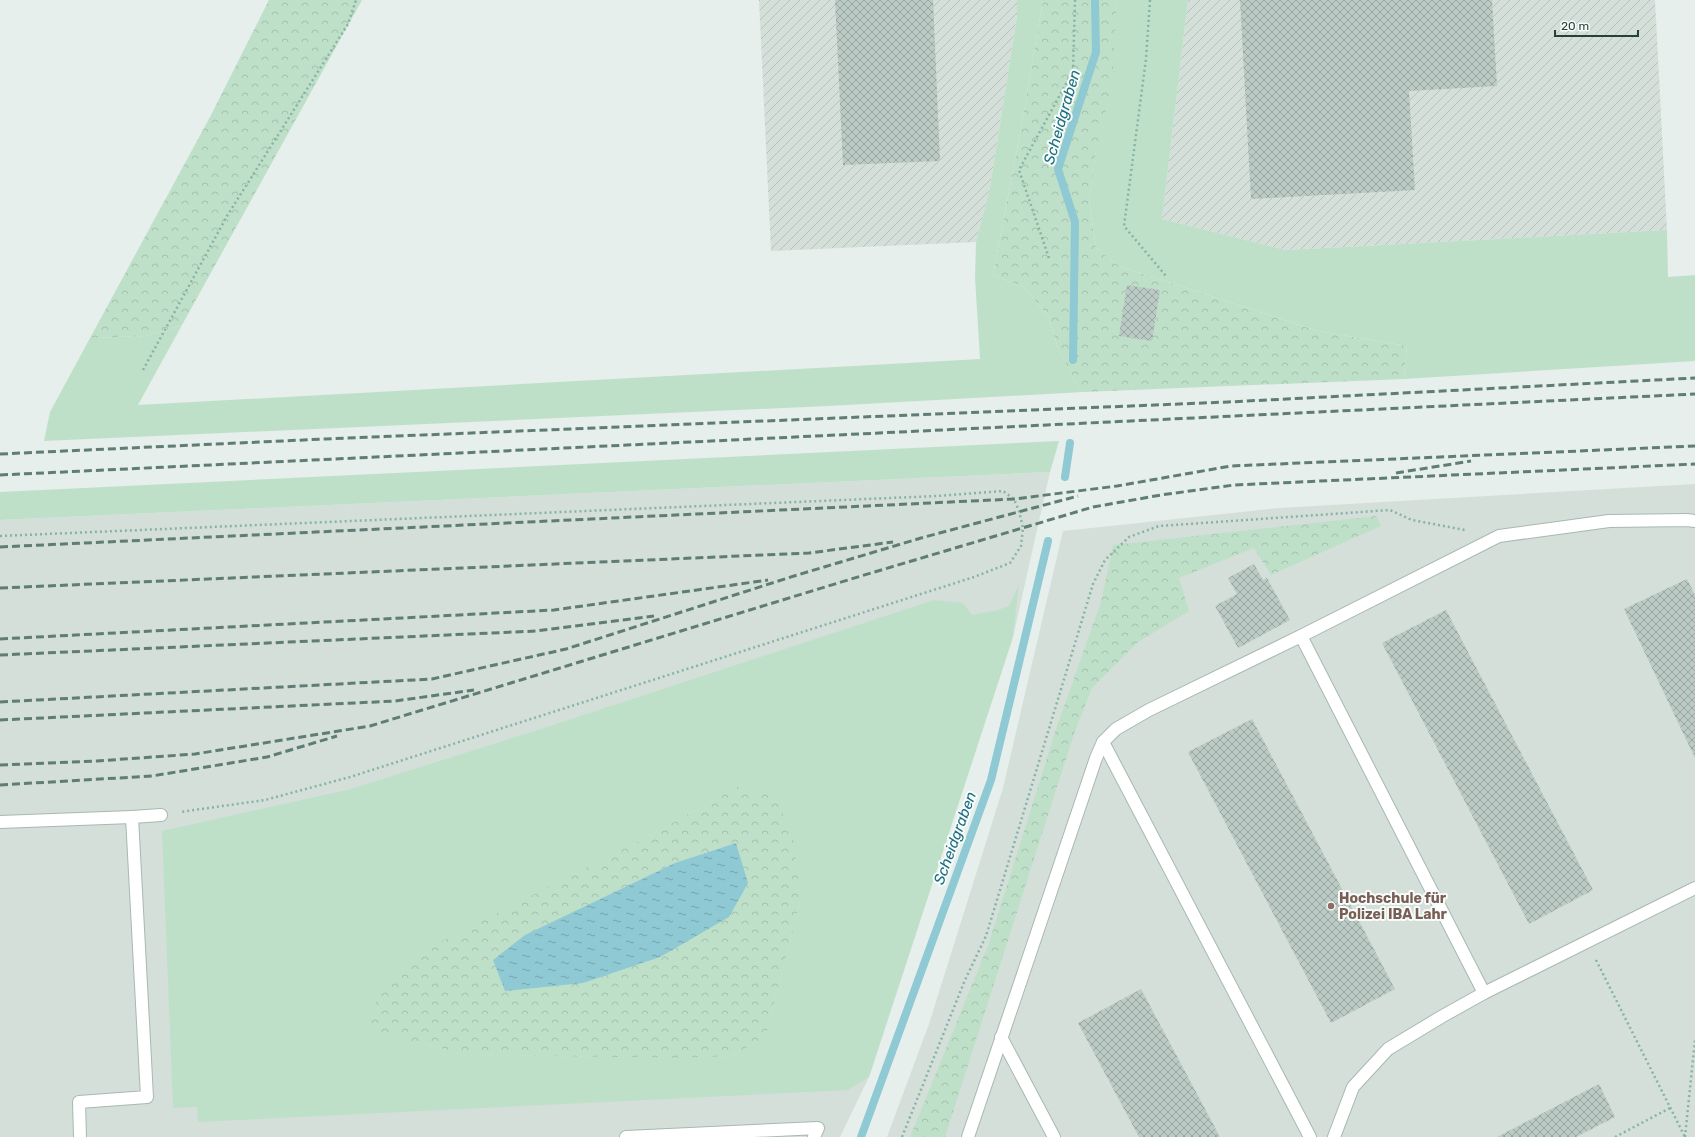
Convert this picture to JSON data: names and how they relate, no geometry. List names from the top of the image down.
{
  "water": ["Scheidgraben"],
  "places": ["Hochschule für Polizei IBA Lahr"],
  "scale_bar": "20 m"
}
